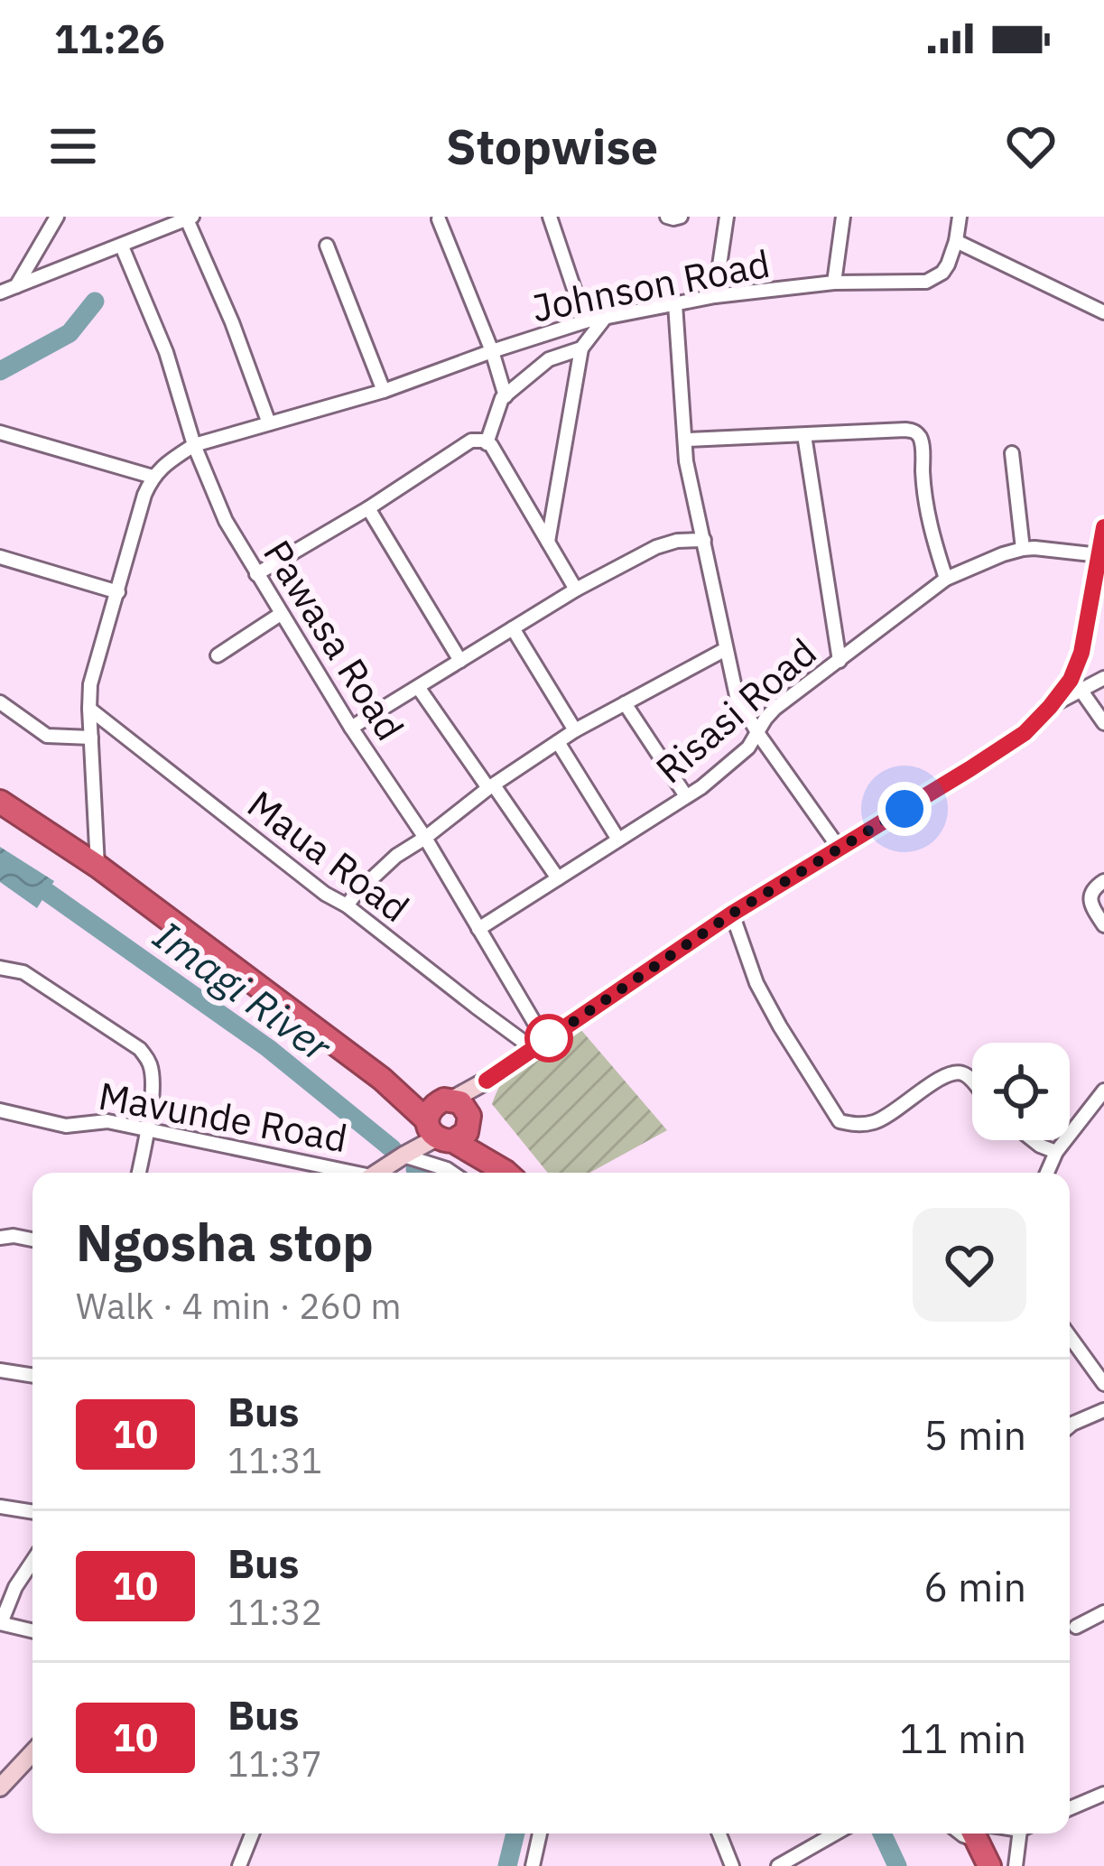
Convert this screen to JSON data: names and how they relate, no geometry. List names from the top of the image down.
{
  "streets": {
    "street": [
      "Johnson Road",
      "Pawasa Road",
      "Risasi Road",
      "Maua Road",
      "Mavunde Road"
    ]
  },
  "crossings": [
    ["Johnson Road", "Pawasa Road"],
    ["Pawasa Road", "Risasi Road"],
    ["Pawasa Road", "Maua Road"],
    ["Pawasa Road", "Mavunde Road"],
    ["Risasi Road", "Mavunde Road"],
    ["Maua Road", "Mavunde Road"]
  ],
  "water": ["Imagi River"],
  "lines": ["bus line 10"],
  "page": {
    "status": "11:26",
    "header": "Stopwise",
    "heading": ["Ngosha stop", "Walk · 4 min · 260 m"],
    "list": [
      {
        "mark": "10",
        "name": "Bus",
        "note": "11:31",
        "value": "5 min"
      },
      {
        "mark": "10",
        "name": "Bus",
        "note": "11:32",
        "value": "6 min"
      },
      {
        "mark": "10",
        "name": "Bus",
        "note": "11:37",
        "value": "11 min"
      }
    ]
  }
}
